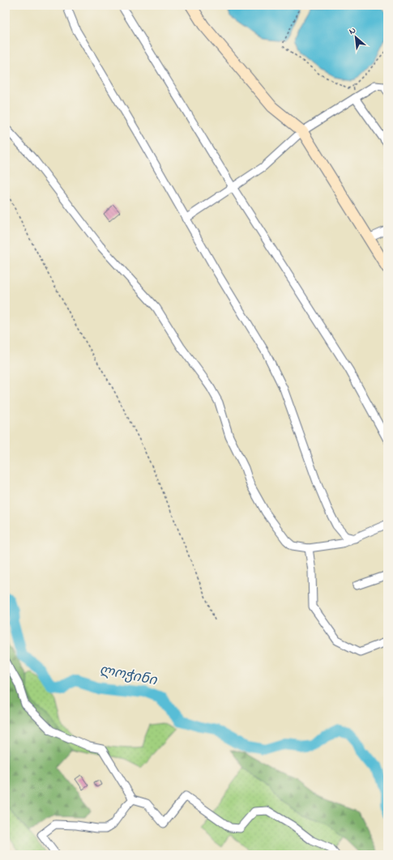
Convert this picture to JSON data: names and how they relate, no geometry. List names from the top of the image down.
{
  "water": ["ლოჭინი"],
  "north": "top left"
}
